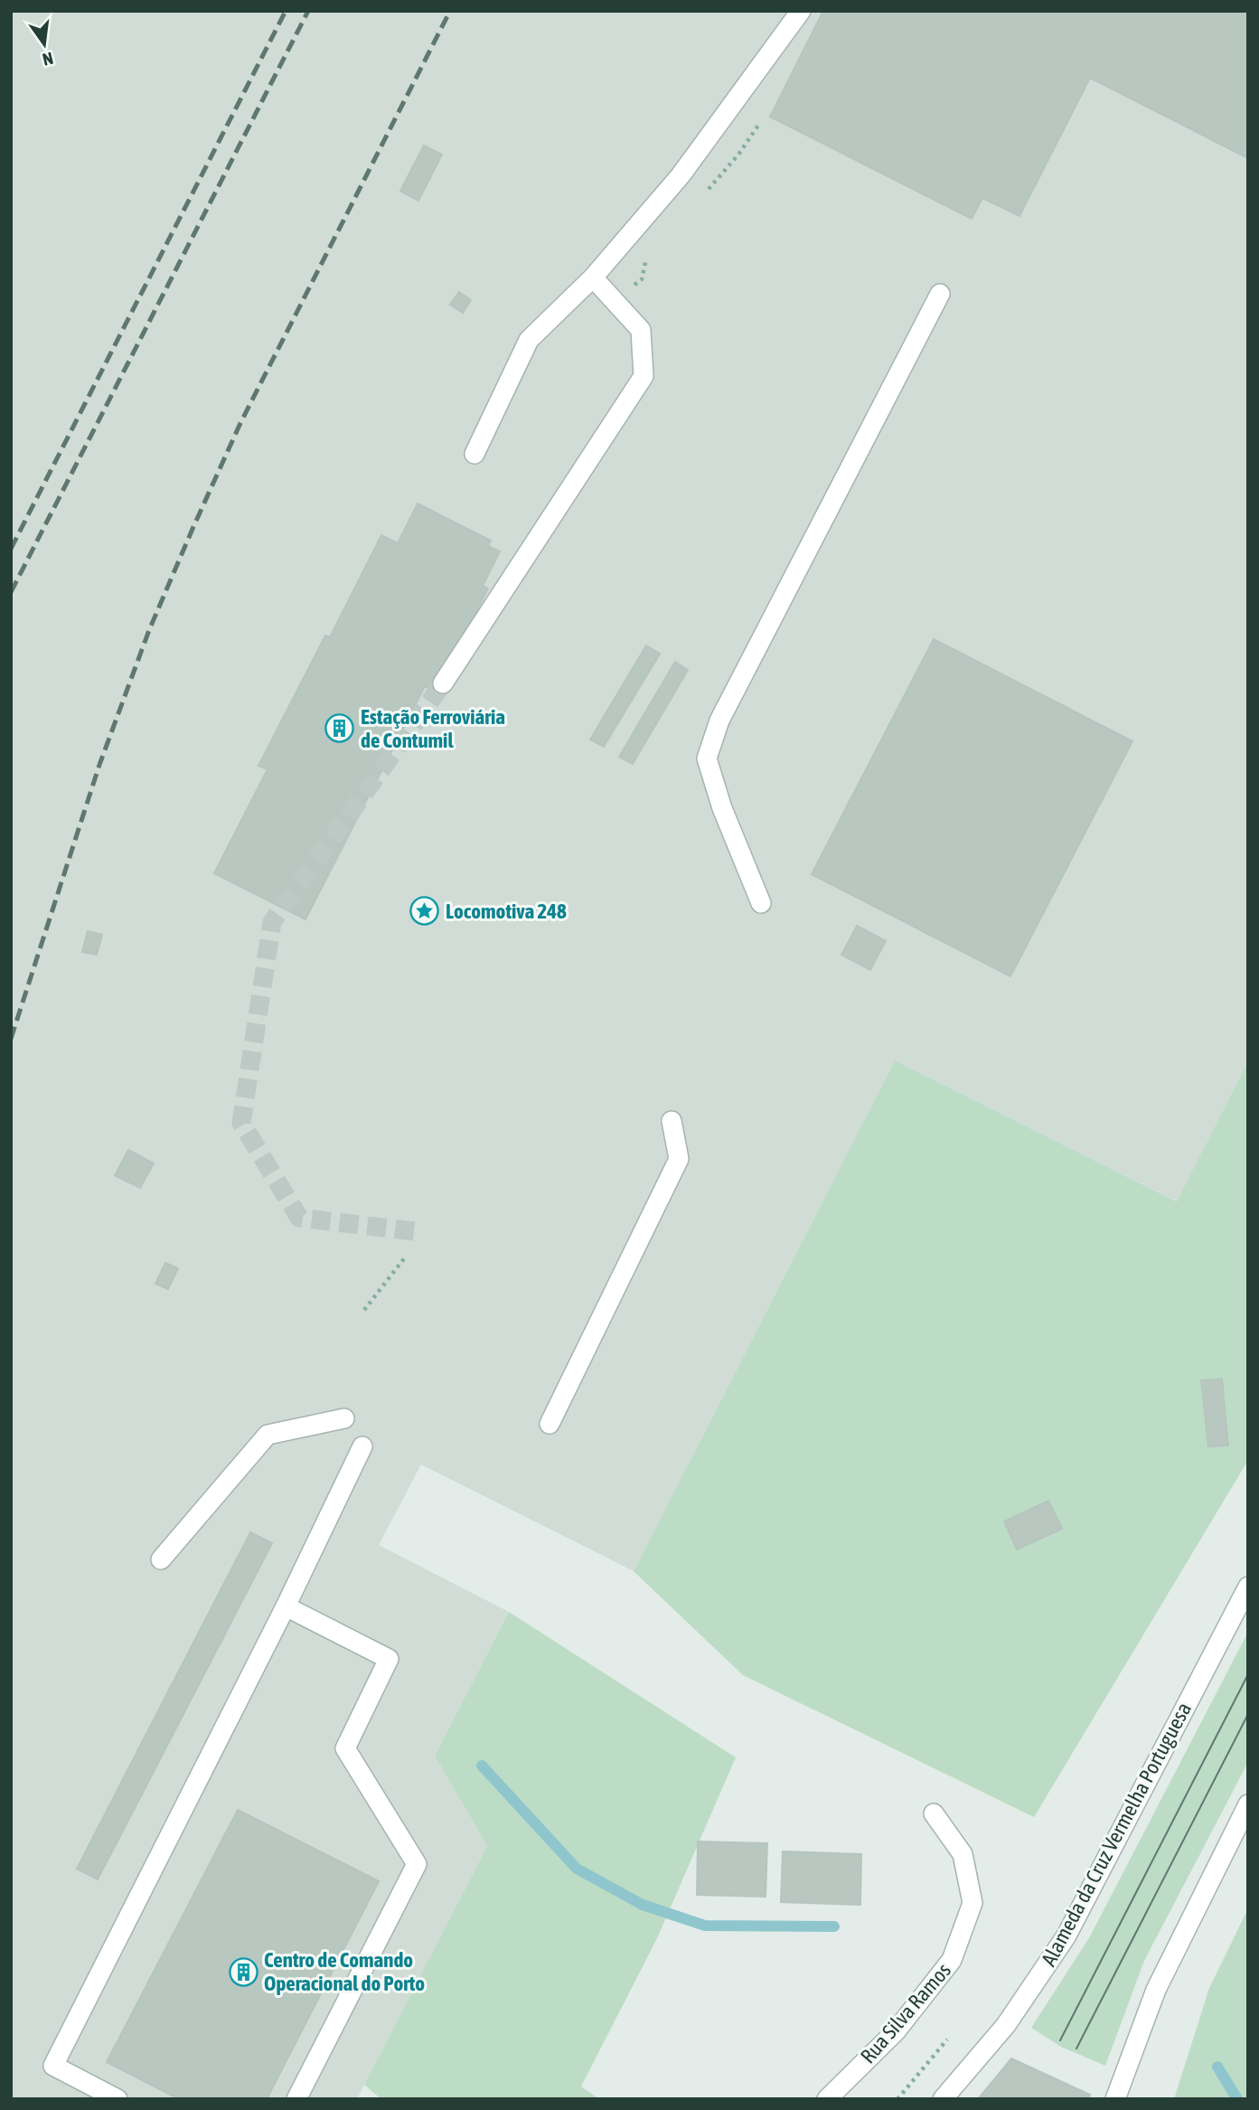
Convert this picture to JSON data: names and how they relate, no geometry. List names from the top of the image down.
{
  "streets": {
    "street": ["Alameda da Cruz Vermelha Portuguesa", "Rua Silva Ramos"]
  },
  "places": {
    "building": ["Estação Ferroviária de Contumil", "Centro de Comando Operacional do Porto"],
    "place": ["Locomotiva 248"]
  },
  "north": "bottom"
}
